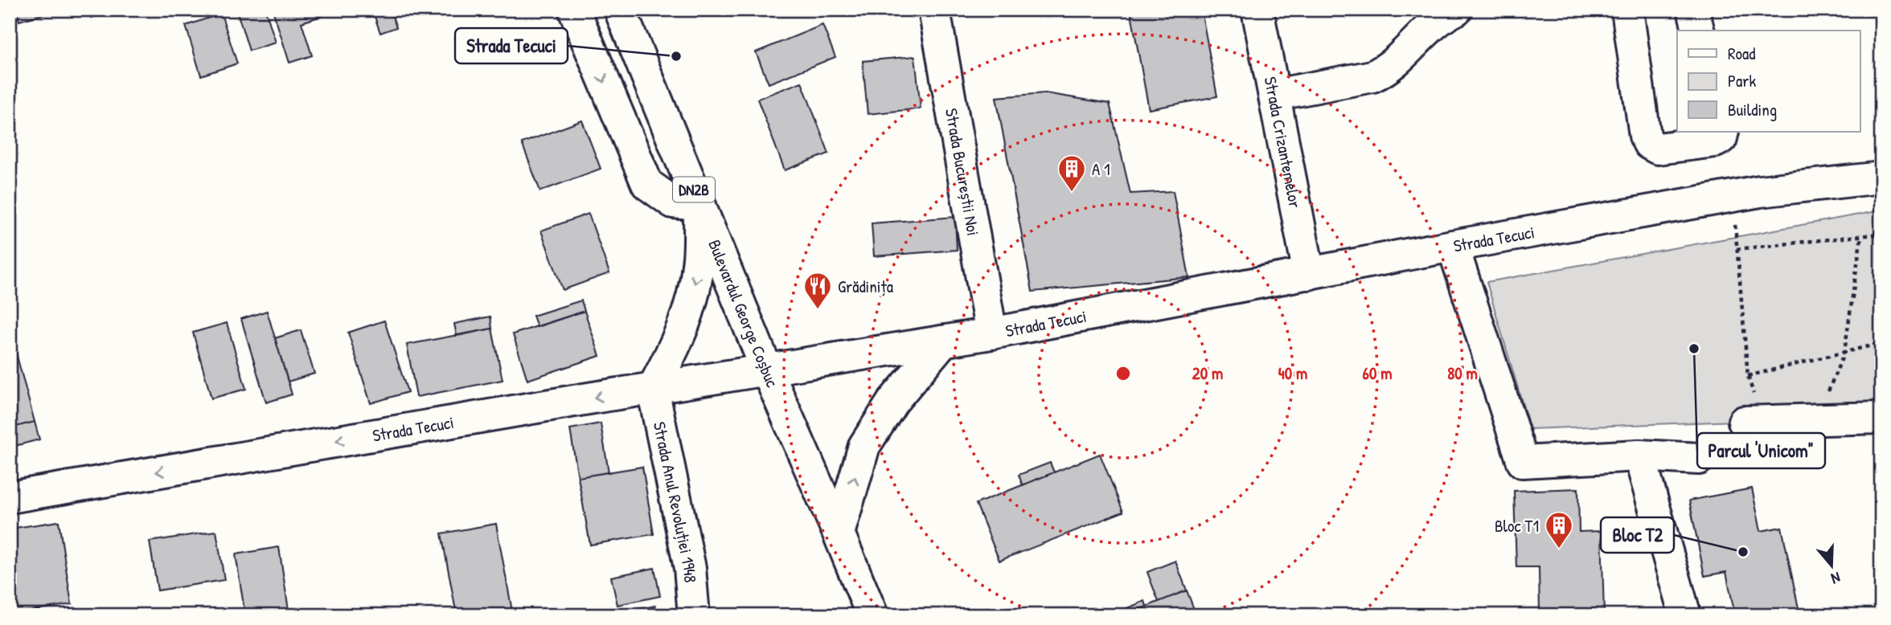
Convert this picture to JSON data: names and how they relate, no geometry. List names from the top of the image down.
{
  "streets": {
    "main road": [
      "Strada Crizantemelor",
      "Strada Bucureștii Noi",
      "DN2B",
      "Strada Tecuci",
      "Bulevardul George Coșbuc",
      "Strada Anul Revoluției 1948"
    ]
  },
  "crossings": [
    ["Strada Crizantemelor", "Strada Tecuci"],
    ["Strada Bucureștii Noi", "Strada Tecuci"],
    ["Strada Tecuci", "Bulevardul George Coșbuc"],
    ["Strada Tecuci", "Strada Anul Revoluției 1948"]
  ],
  "places": {
    "other": ["Strada Tecuci", "Parcul 'Unicom\"", "Bloc T2"],
    "building": ["A 1", "Bloc T1"],
    "restaurant": ["Grădinița"]
  },
  "legend": ["Road", "Park", "Building"],
  "north": "bottom",
  "rings": [
    "20 m",
    "40 m",
    "60 m",
    "80 m"
  ]
}
